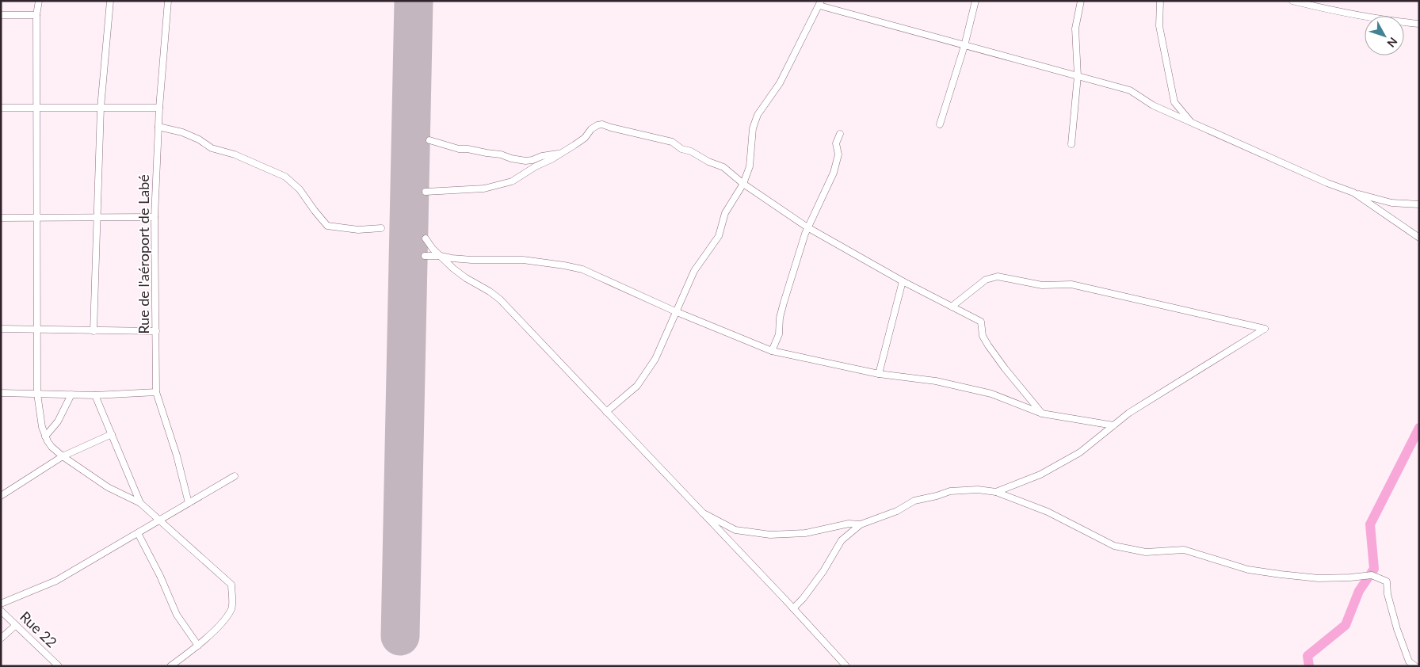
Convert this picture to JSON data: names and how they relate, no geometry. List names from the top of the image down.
{
  "streets": {
    "street": ["Rue de l'aéroport de Labé", "Rue 22"]
  },
  "north": "bottom right"
}
